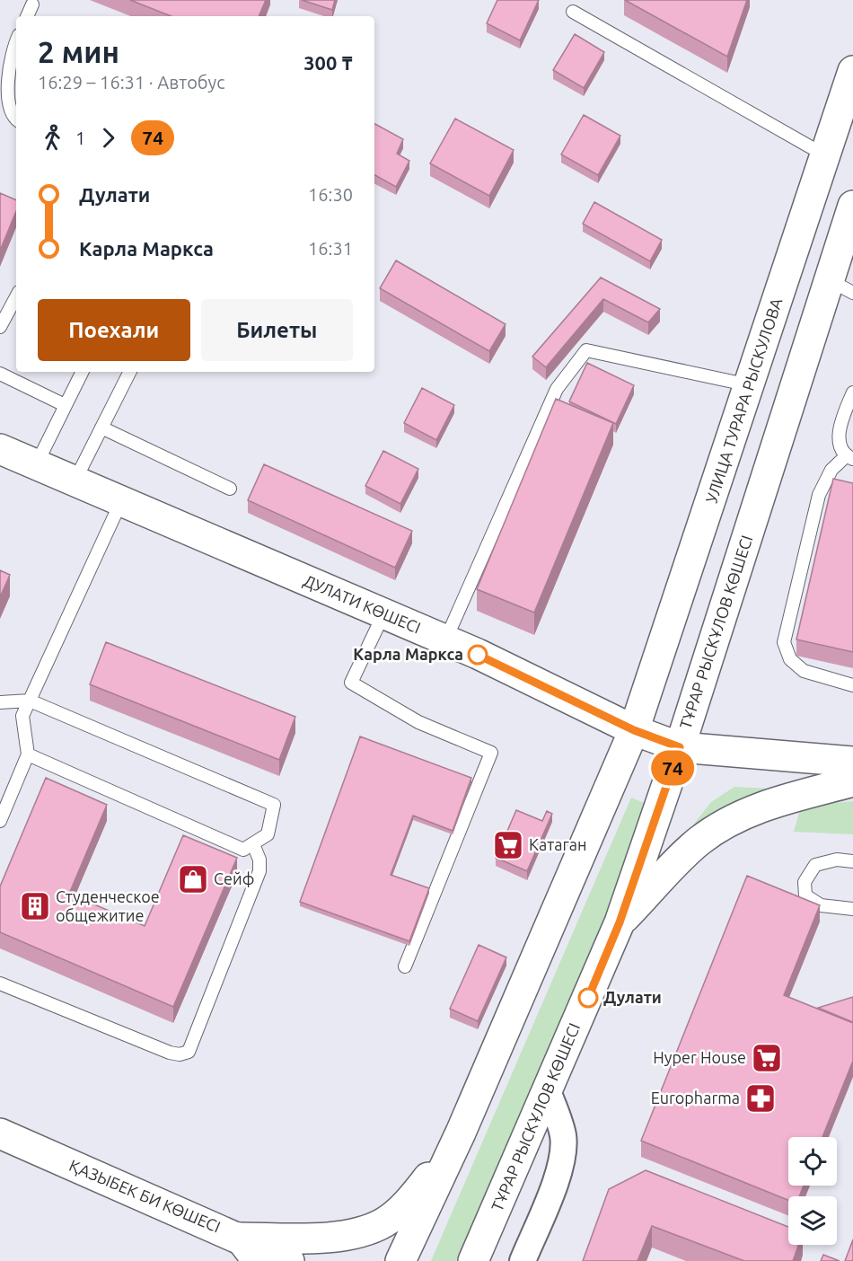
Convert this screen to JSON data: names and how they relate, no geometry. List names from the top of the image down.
{
  "streets": {
    "main road": [
      "УЛИЦА ТУРАРА РЫСКУЛОВА",
      "ДУЛАТИ КӨШЕСІ",
      "ТҰРАР РЫСКҰЛОВ КӨШЕСІ",
      "ҚАЗЫБЕК БИ КӨШЕСІ"
    ]
  },
  "crossings": [
    ["УЛИЦА ТУРАРА РЫСКУЛОВА", "ДУЛАТИ КӨШЕСІ"],
    ["ДУЛАТИ КӨШЕСІ", "ТҰРАР РЫСКҰЛОВ КӨШЕСІ"]
  ],
  "places": {
    "other": ["Карла Маркса", "Дулати"],
    "supermarket": ["Катаган", "Hyper House"],
    "shop": ["Сейф"],
    "building": ["Студенческое общежитие"],
    "pharmacy": ["Europharma"]
  },
  "lines": ["bus line 74"],
  "page": {
    "on_map": "74",
    "heading": ["2 мин", "16:29 – 16:31 · Автобус", "300 ₸"],
    "legs": ["1", "74"],
    "list": [
      {
        "name": "Дулати",
        "value": "16:30"
      },
      {
        "name": "Карла Маркса",
        "value": "16:31"
      }
    ],
    "buttons": ["Поехали", "Билеты"]
  }
}
